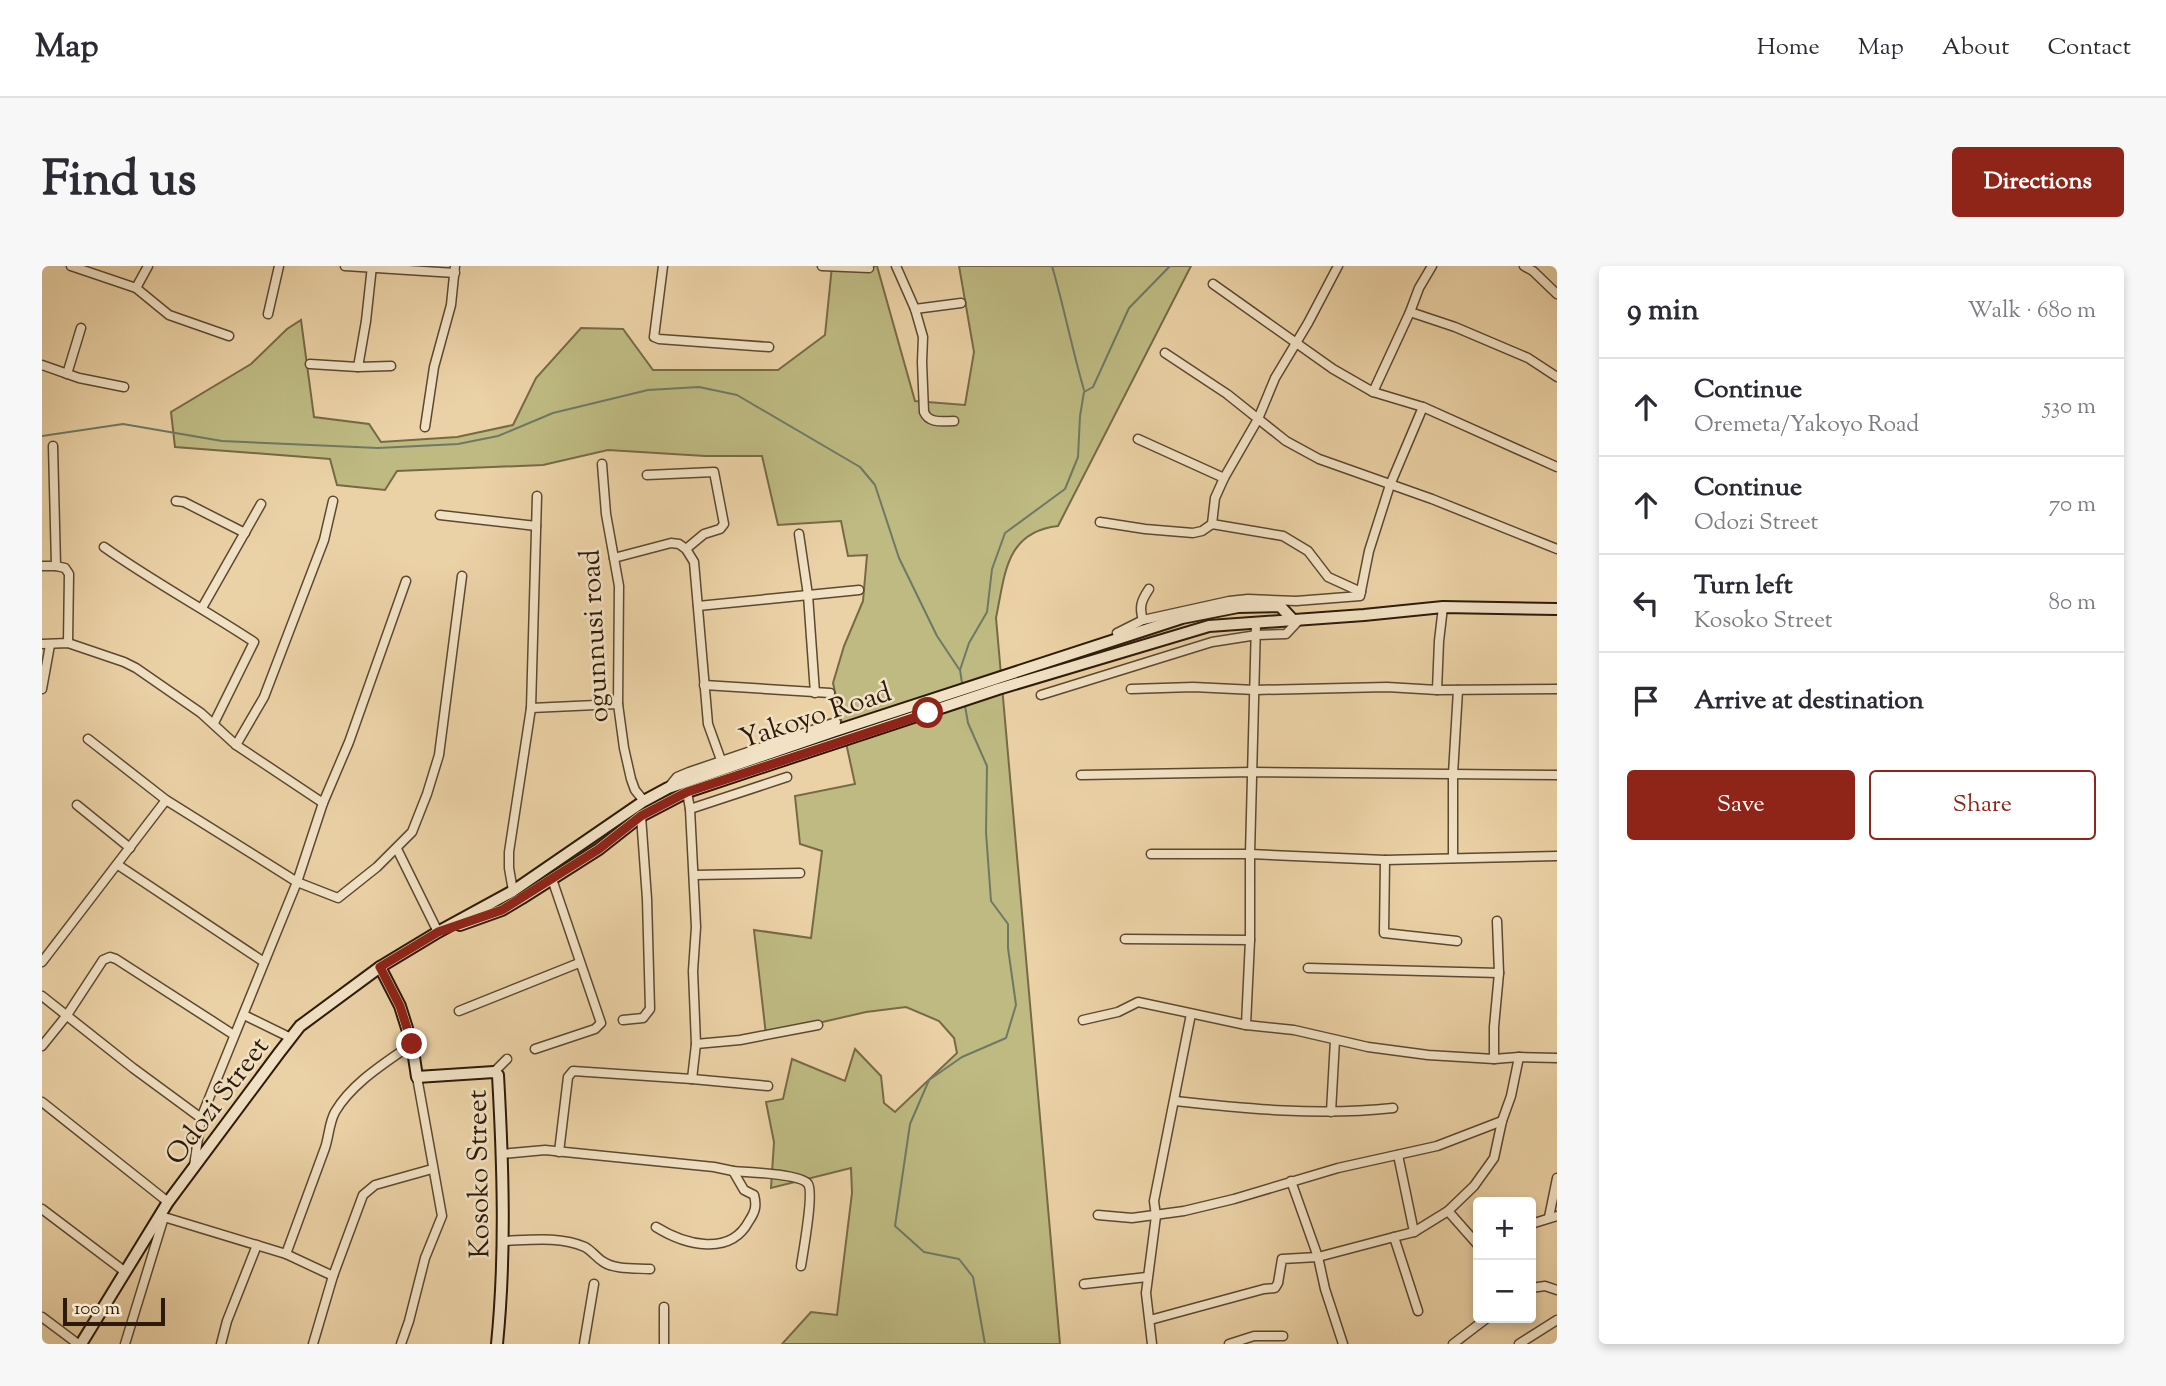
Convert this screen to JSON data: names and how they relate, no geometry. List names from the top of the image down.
{
  "streets": {
    "main road": ["Yakoyo Road", "Odozi Street", "Kosoko Street"],
    "street": ["ogunnusi road"]
  },
  "crossings": [
    ["ogunnusi road", "Yakoyo Road"],
    ["Yakoyo Road", "Odozi Street"]
  ],
  "scale_bar": "100 m",
  "page": {
    "header": "Map",
    "nav": [
      "Home",
      "Map",
      "About",
      "Contact"
    ],
    "title": "Find us",
    "buttons": [
      "Directions",
      ["Save", "Share"]
    ],
    "heading": ["9 min", "Walk · 680 m"],
    "list": [
      ["Continue", "Oremeta/Yakoyo Road", "530 m"],
      ["Continue", "Odozi Street", "70 m"],
      ["Turn left", "Kosoko Street", "80 m"],
      "Arrive at destination"
    ],
    "map_buttons": ["+", "−"],
    "scale": "100 m"
  }
}
